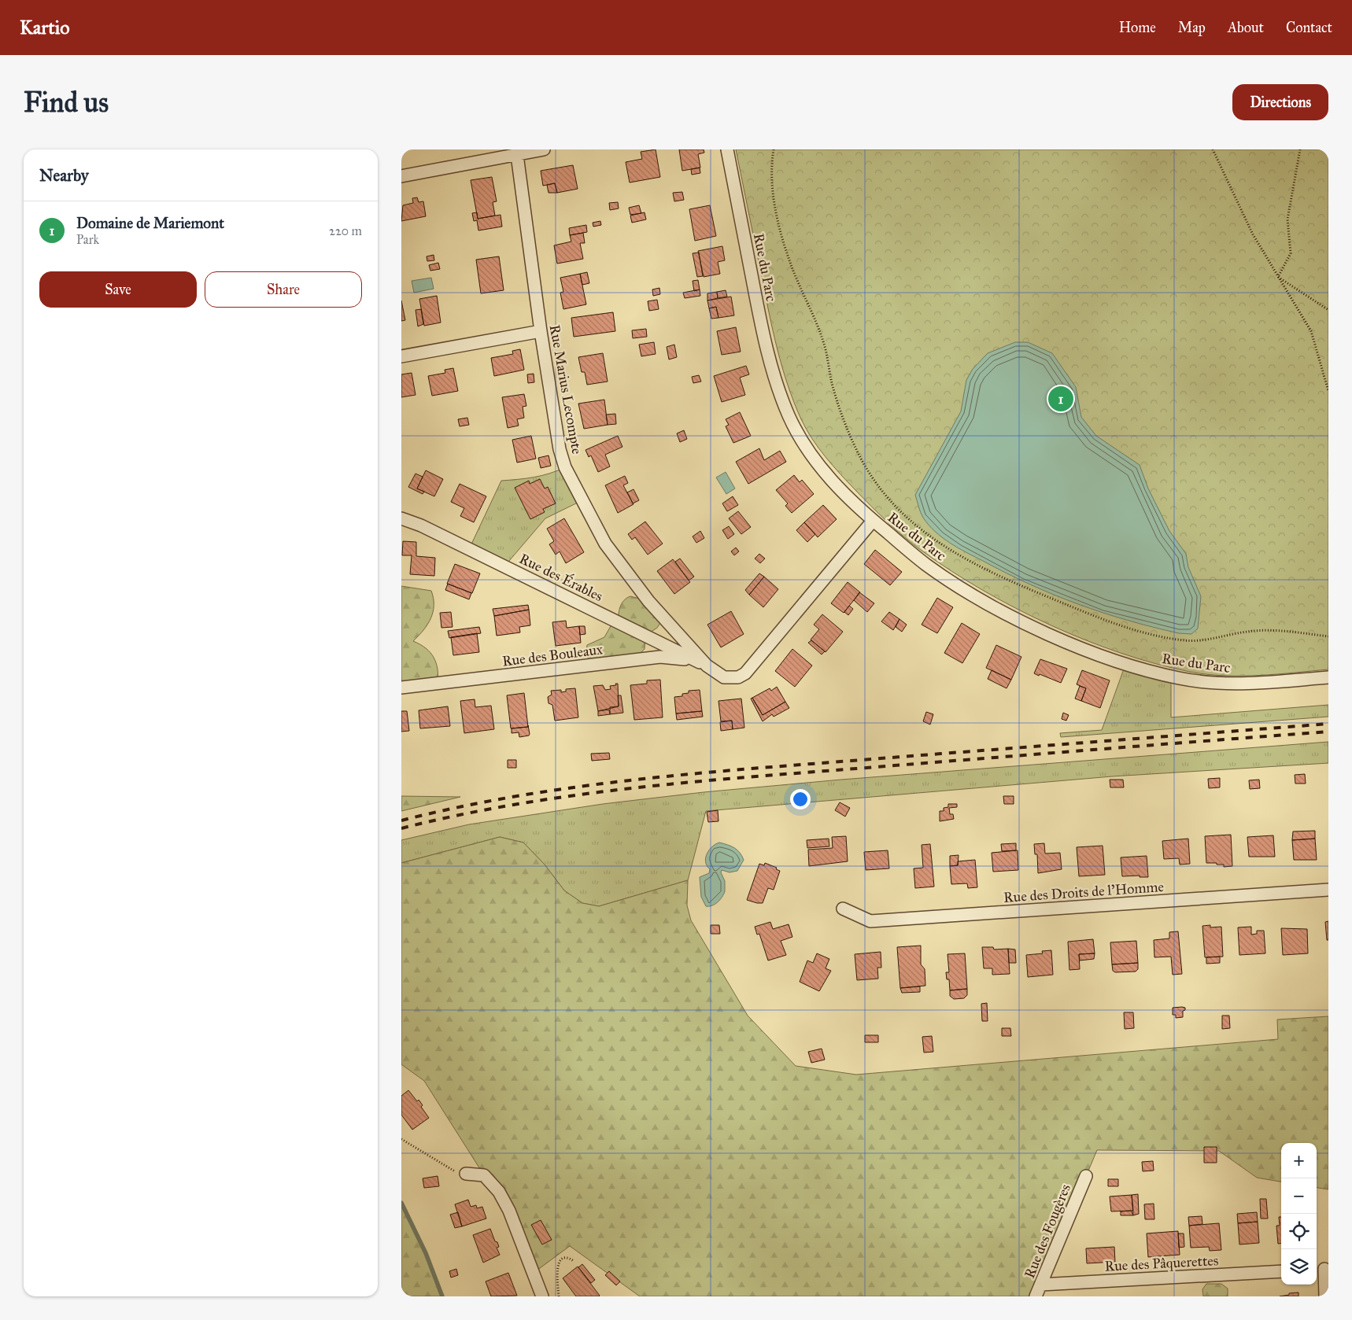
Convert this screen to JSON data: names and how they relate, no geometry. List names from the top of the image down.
{
  "streets": {
    "street": [
      "Rue du Parc",
      "Rue Marius Lecompte",
      "Rue des Érables",
      "Rue des Bouleaux",
      "Rue des Droits de l'Homme",
      "Rue des Fougères",
      "Rue des Pâquerettes"
    ]
  },
  "crossings": [
    ["Rue du Parc", "Rue des Bouleaux"],
    ["Rue Marius Lecompte", "Rue des Bouleaux"],
    ["Rue des Érables", "Rue des Bouleaux"],
    ["Rue des Fougères", "Rue des Pâquerettes"]
  ],
  "page": {
    "header": "Kartio",
    "nav": [
      "Home",
      "Map",
      "About",
      "Contact"
    ],
    "buttons": [
      "Directions",
      ["Save", "Share"]
    ],
    "title": "Find us",
    "heading": "Nearby",
    "list": [
      {
        "mark": "1",
        "name": "Domaine de Mariemont",
        "note": "Park",
        "value": "220 m"
      }
    ],
    "pins": "1",
    "map_buttons": ["+", "−"]
  }
}
